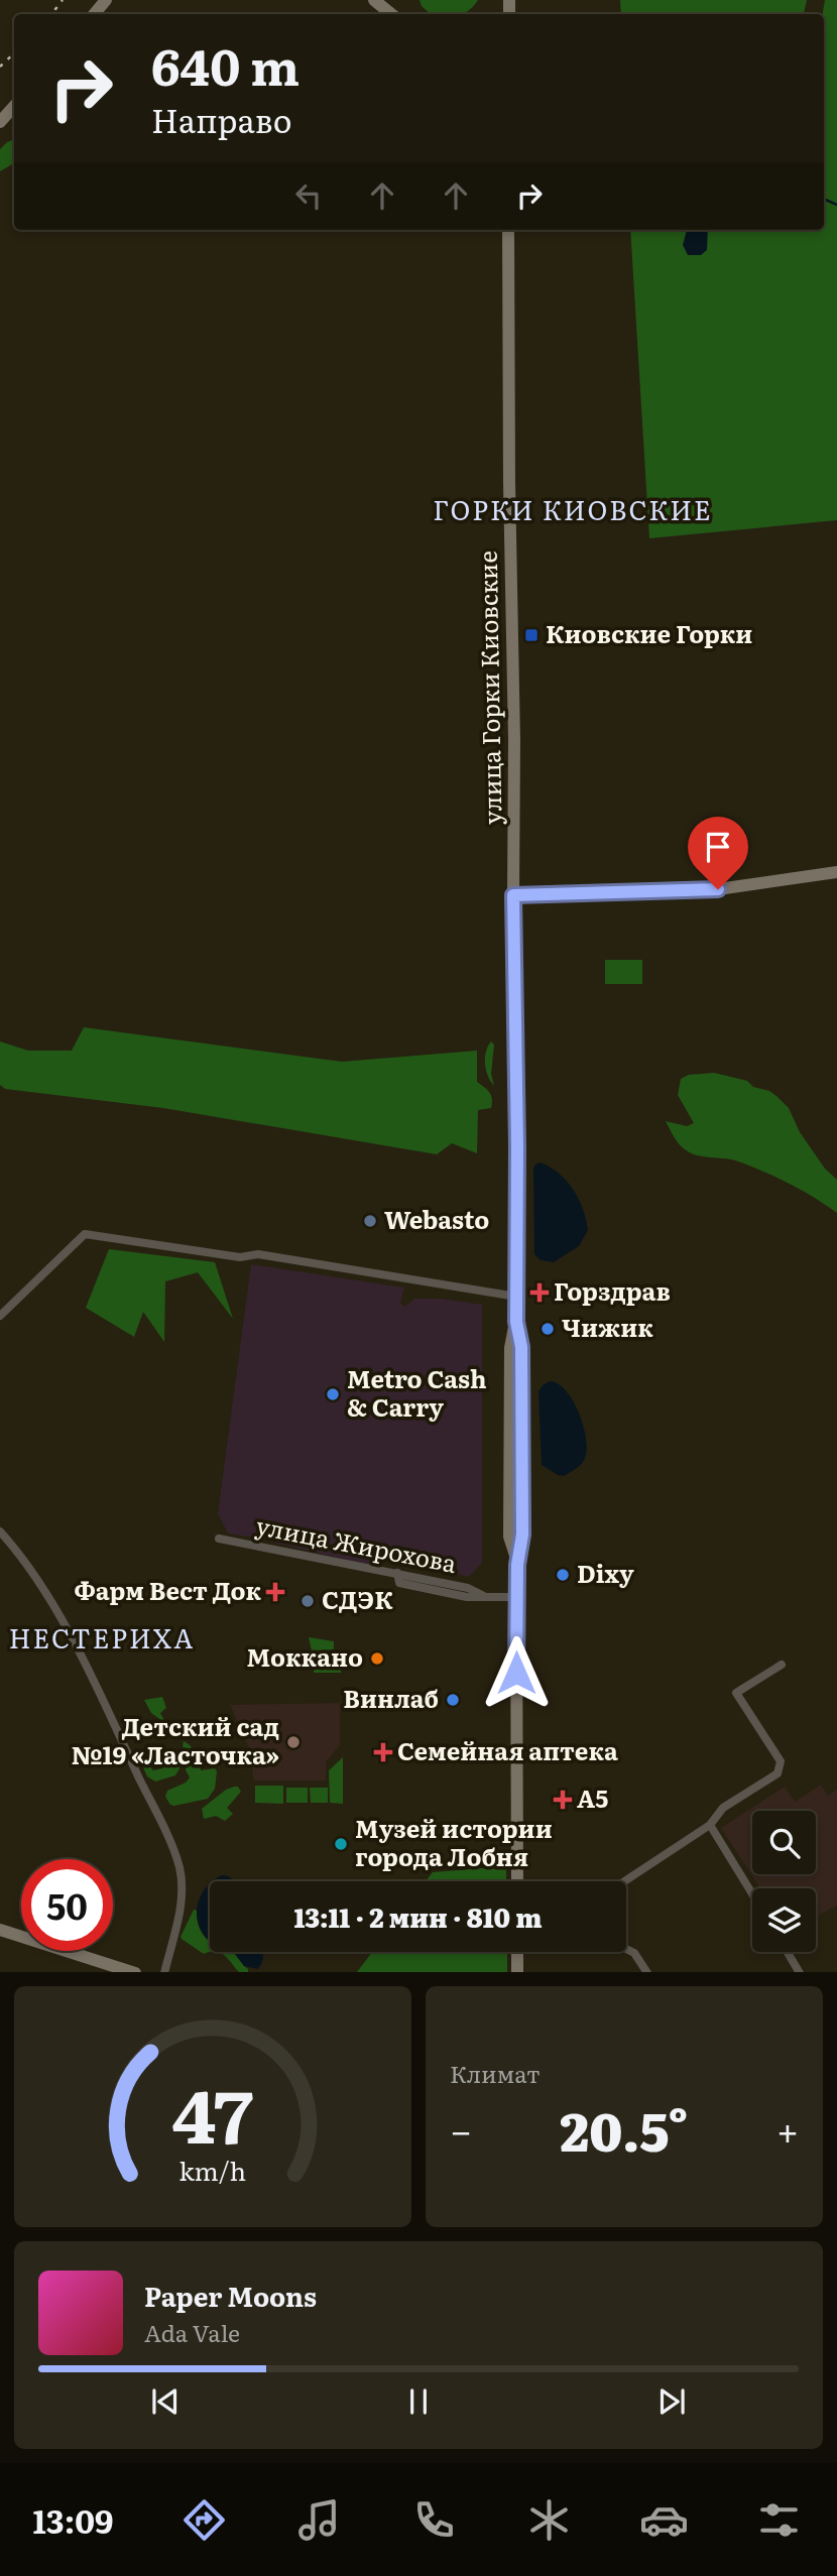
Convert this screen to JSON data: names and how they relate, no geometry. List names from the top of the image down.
{
  "streets": {
    "main road": ["улица Горки Киовские"],
    "street": ["улица Жирохова"]
  },
  "crossings": [
    ["улица Горки Киовские", "улица Жирохова"]
  ],
  "districts": ["ГОРКИ КИОВСКИЕ", "НЕСТЕРИХА"],
  "places": {
    "transit": ["Киовские Горки"],
    "other": [
      "Webasto",
      "Чижик",
      "Metro Cash & Carry",
      "Dixy",
      "СДЭК",
      "Моккано",
      "Винлаб",
      "Детский сад №19 «Ласточка»",
      "Музей истории города Лобня"
    ],
    "health": [
      "Горздрав",
      "Фарм Вест Док",
      "Семейная аптека",
      "А5"
    ]
  },
  "page": {
    "turn": ["640 m", "Направо"],
    "limit": "50",
    "trip": "13:11 · 2 мин · 810 m",
    "tile": "Климат",
    "heat": ["−", "20.5°", "+"],
    "song": ["Paper Moons", "Ada Vale"],
    "tabs": "13:09",
    "gauge": ["47", "km/h"]
  }
}
